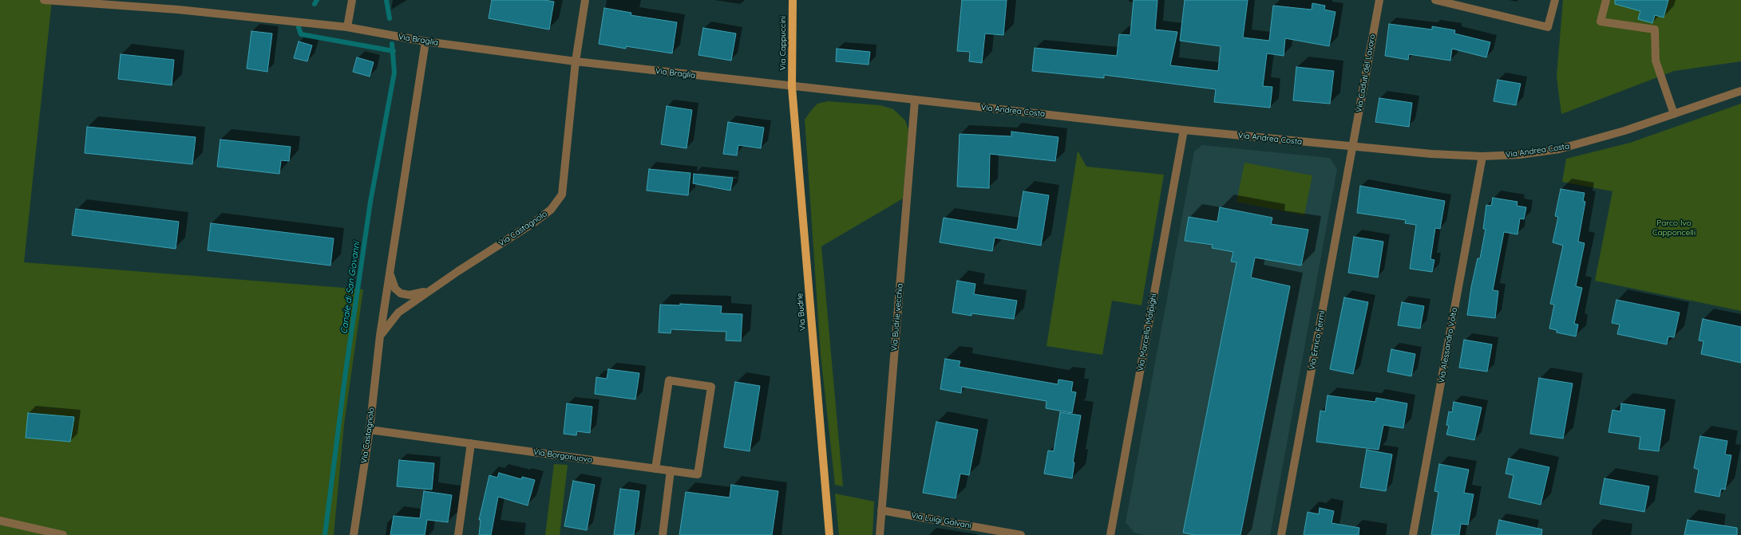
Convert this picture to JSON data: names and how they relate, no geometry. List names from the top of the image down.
{
  "streets": {
    "main road": ["Via Cappuccini", "Via Budrie"],
    "street": [
      "Via Braglia",
      "Via Caduti del Lavoro",
      "Via Andrea Costa",
      "Via Castagnolo",
      "Via Budrie vecchia",
      "Via Marcello Malpighi",
      "Via Enrico Fermi",
      "Via Alessandro Volta",
      "Via Borgonuovo",
      "Via Luigi Galvani"
    ]
  },
  "crossings": [
    ["Via Braglia", "Via Cappuccini"],
    ["Via Braglia", "Via Andrea Costa"],
    ["Via Braglia", "Via Castagnolo"],
    ["Via Braglia", "Via Budrie"],
    ["Via Cappuccini", "Via Andrea Costa"],
    ["Via Cappuccini", "Via Budrie"],
    ["Via Caduti del Lavoro", "Via Andrea Costa"],
    ["Via Caduti del Lavoro", "Via Enrico Fermi"],
    ["Via Andrea Costa", "Via Budrie"],
    ["Via Andrea Costa", "Via Budrie vecchia"],
    ["Via Andrea Costa", "Via Marcello Malpighi"],
    ["Via Andrea Costa", "Via Enrico Fermi"],
    ["Via Andrea Costa", "Via Alessandro Volta"],
    ["Via Castagnolo", "Via Borgonuovo"],
    ["Via Budrie vecchia", "Via Luigi Galvani"]
  ],
  "water": ["Canale di San Giovanni"],
  "parks": ["Parco Ivo Capponcelli"]
}
